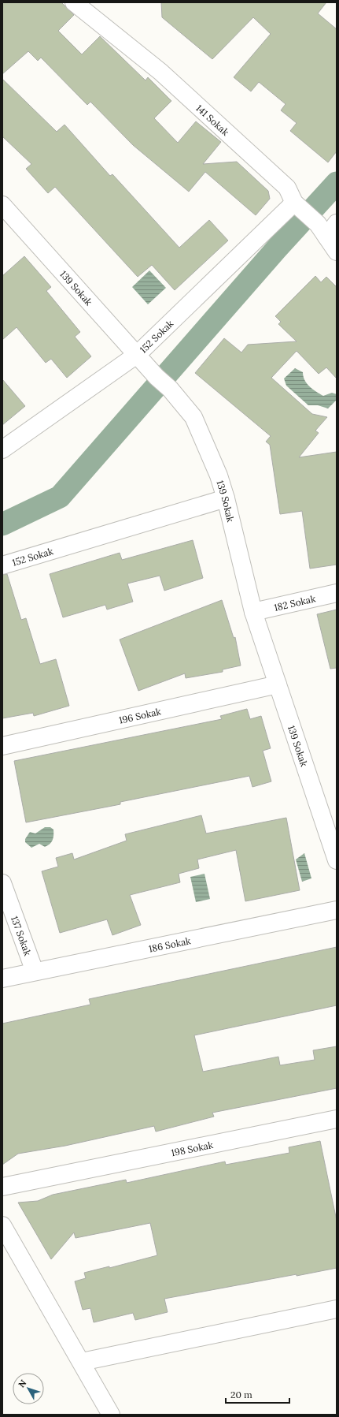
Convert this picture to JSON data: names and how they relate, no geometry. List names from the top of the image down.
{
  "streets": {
    "street": [
      "141 Sokak",
      "139 Sokak",
      "152 Sokak",
      "182 Sokak",
      "196 Sokak",
      "137 Sokak",
      "186 Sokak",
      "198 Sokak"
    ]
  },
  "crossings": [
    ["141 Sokak", "152 Sokak"],
    ["139 Sokak", "152 Sokak"],
    ["139 Sokak", "182 Sokak"],
    ["139 Sokak", "196 Sokak"],
    ["137 Sokak", "186 Sokak"]
  ],
  "scale_bar": "20 m",
  "north": "top left"
}
